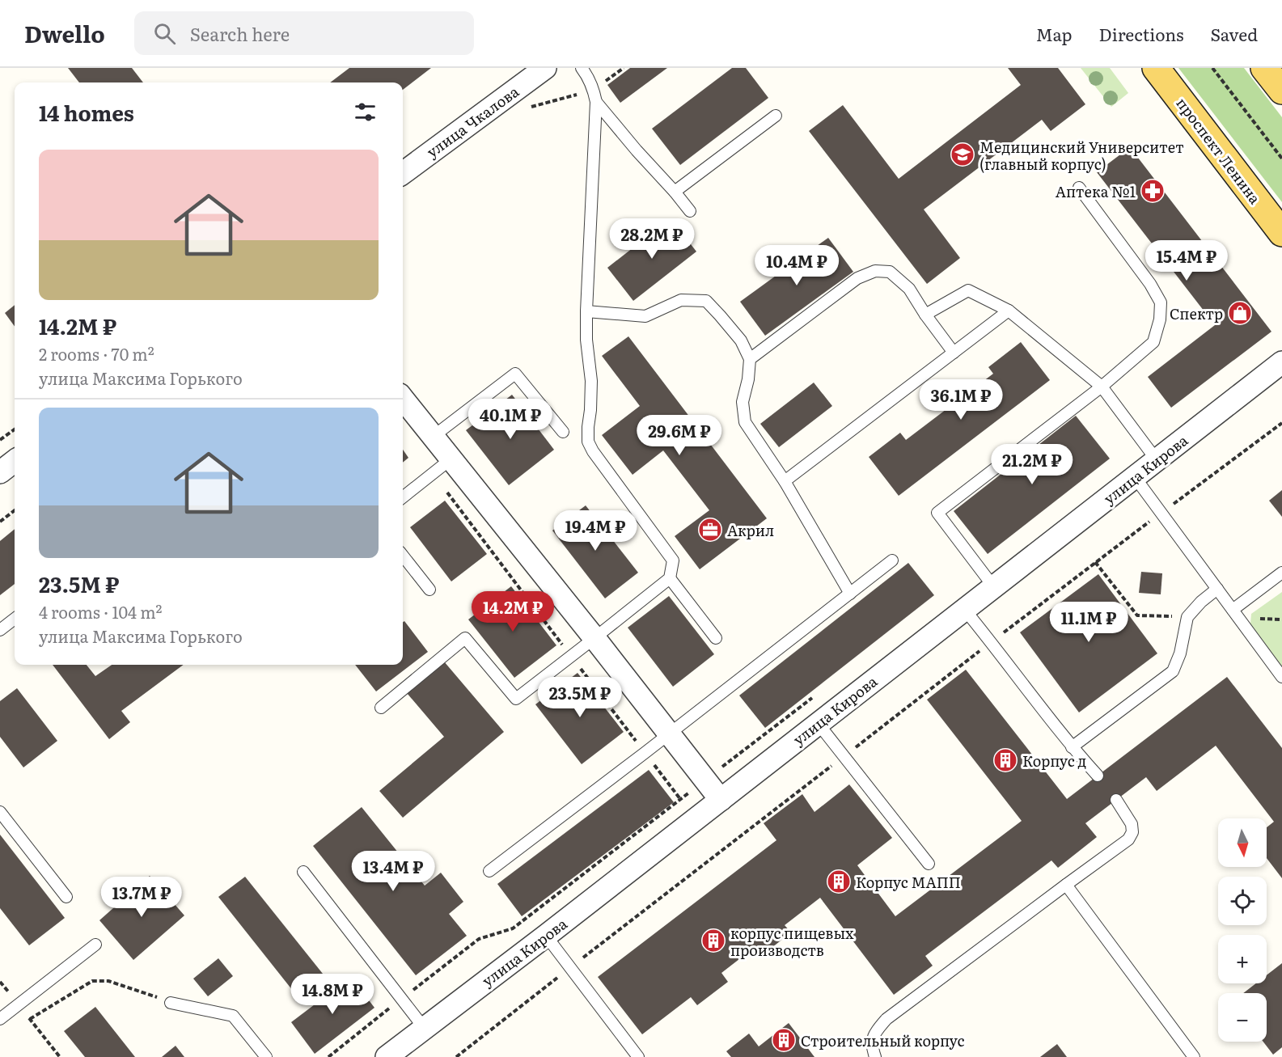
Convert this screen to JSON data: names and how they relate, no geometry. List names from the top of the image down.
{
  "streets": {
    "main road": ["проспект Ленина"],
    "street": ["улица Чкалова", "улица Кирова"]
  },
  "places": {
    "school or university": ["Медицинский Университет (главный корпус)"],
    "pharmacy": ["Аптека №1"],
    "shop": ["Спектр"],
    "office": ["Акрил"],
    "building": [
      "Корпус д",
      "Корпус МАПП",
      "корпус пищевых производств",
      "Строительный корпус"
    ]
  },
  "north": "bottom",
  "page": {
    "header": "Dwello",
    "search": "Search here",
    "nav": ["Map", "Directions", "Saved"],
    "heading": "14 homes",
    "list": [
      {
        "name": "14.2M ₽",
        "note": "2 rooms · 70 m² · улица Максима Горького"
      },
      {
        "name": "23.5M ₽",
        "note": "4 rooms · 104 m² · улица Максима Горького"
      }
    ],
    "price": [
      "28.2M ₽",
      "15.4M ₽",
      "10.4M ₽",
      "36.1M ₽",
      "40.1M ₽",
      "29.6M ₽",
      "21.2M ₽",
      "19.4M ₽",
      "14.2M ₽",
      "11.1M ₽",
      "23.5M ₽",
      "13.4M ₽",
      "13.7M ₽",
      "14.8M ₽"
    ],
    "map_buttons": ["+", "−"]
  }
}
